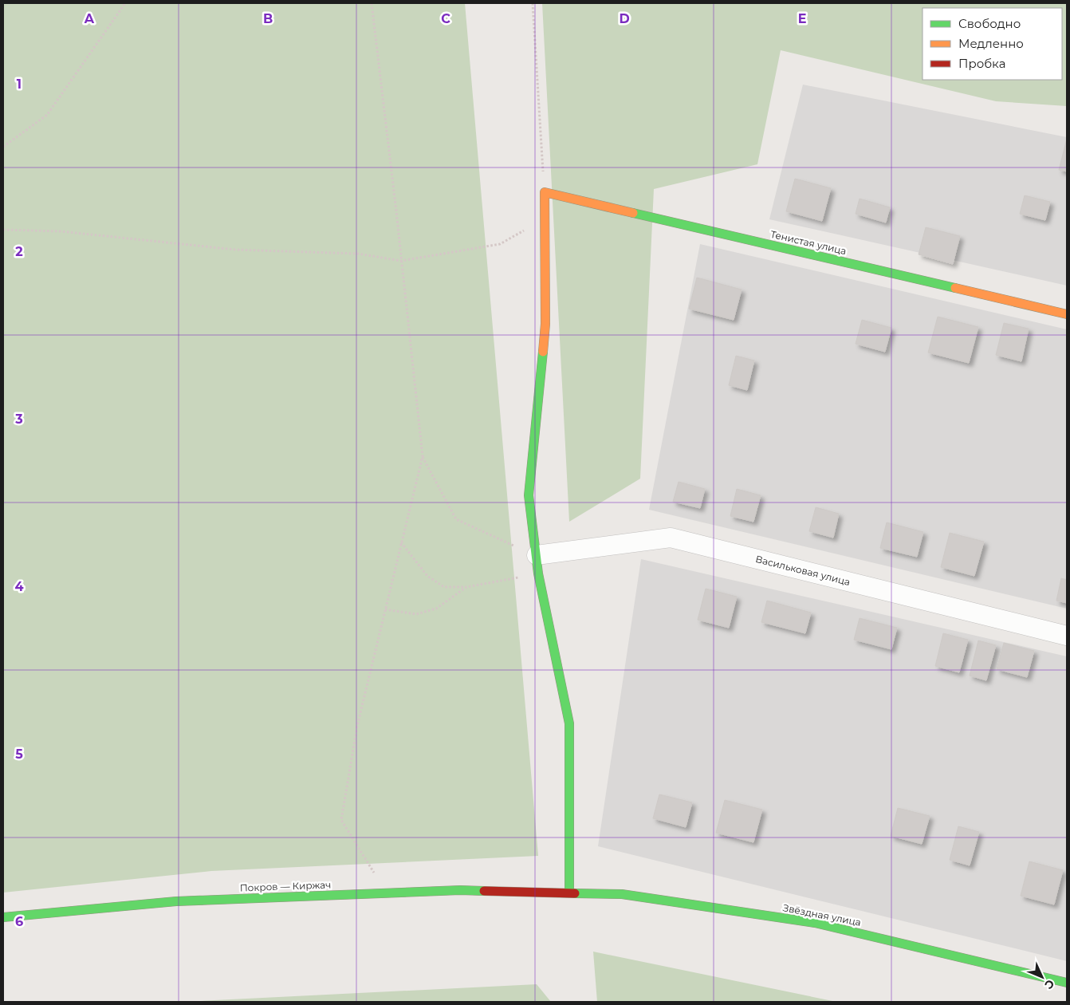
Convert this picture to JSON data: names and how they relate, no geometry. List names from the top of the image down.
{
  "streets": {
    "street": [
      "Тенистая улица",
      "Васильковая улица",
      "Покров — Киржач",
      "Звёздная улица"
    ]
  },
  "crossings": [
    ["Покров — Киржач", "Звёздная улица"]
  ],
  "legend": ["Свободно", "Медленно", "Пробка"],
  "north": "bottom right",
  "grid": {
    "columns": [
      "A",
      "B",
      "C",
      "D",
      "E"
    ],
    "rows": [
      "1",
      "2",
      "3",
      "4",
      "5",
      "6"
    ]
  }
}
